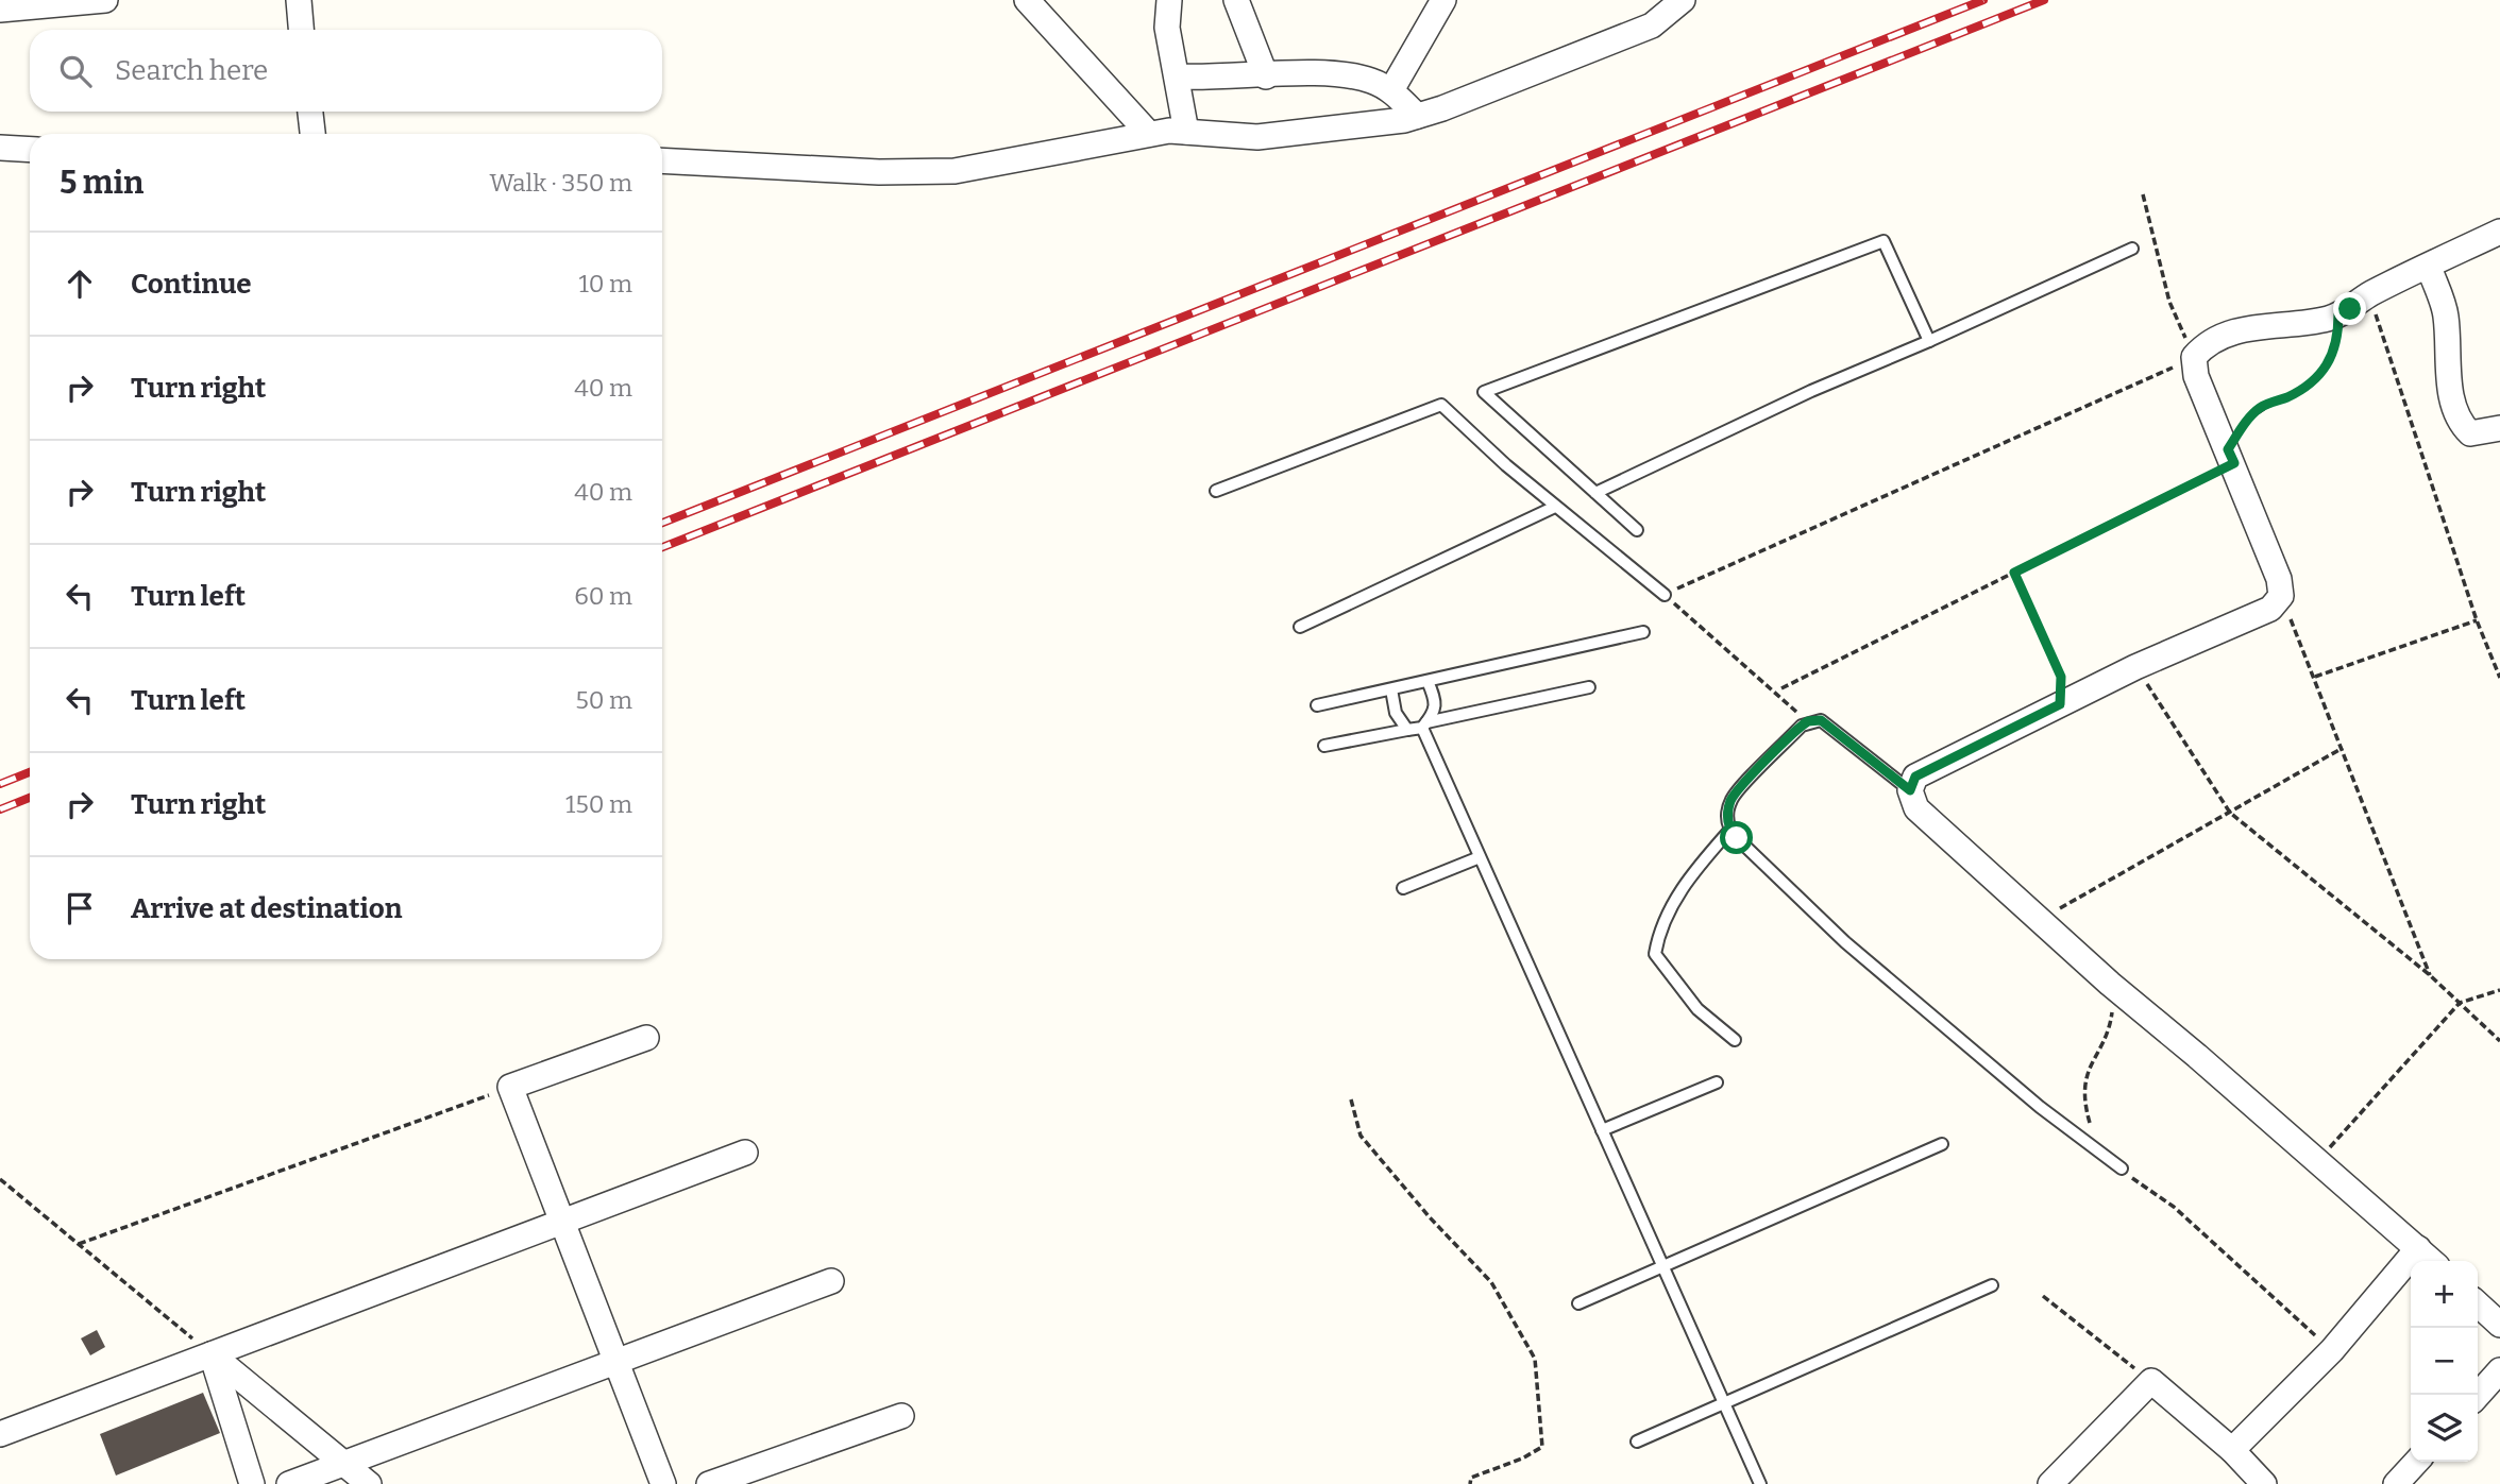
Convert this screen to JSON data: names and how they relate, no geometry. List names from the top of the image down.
{
  "page": {
    "search": "Search here",
    "heading": ["5 min", "Walk · 350 m"],
    "list": [
      ["Continue", "10 m"],
      ["Turn right", "40 m"],
      ["Turn right", "40 m"],
      ["Turn left", "60 m"],
      ["Turn left", "50 m"],
      ["Turn right", "150 m"],
      "Arrive at destination"
    ],
    "map_buttons": ["+", "−"]
  }
}
